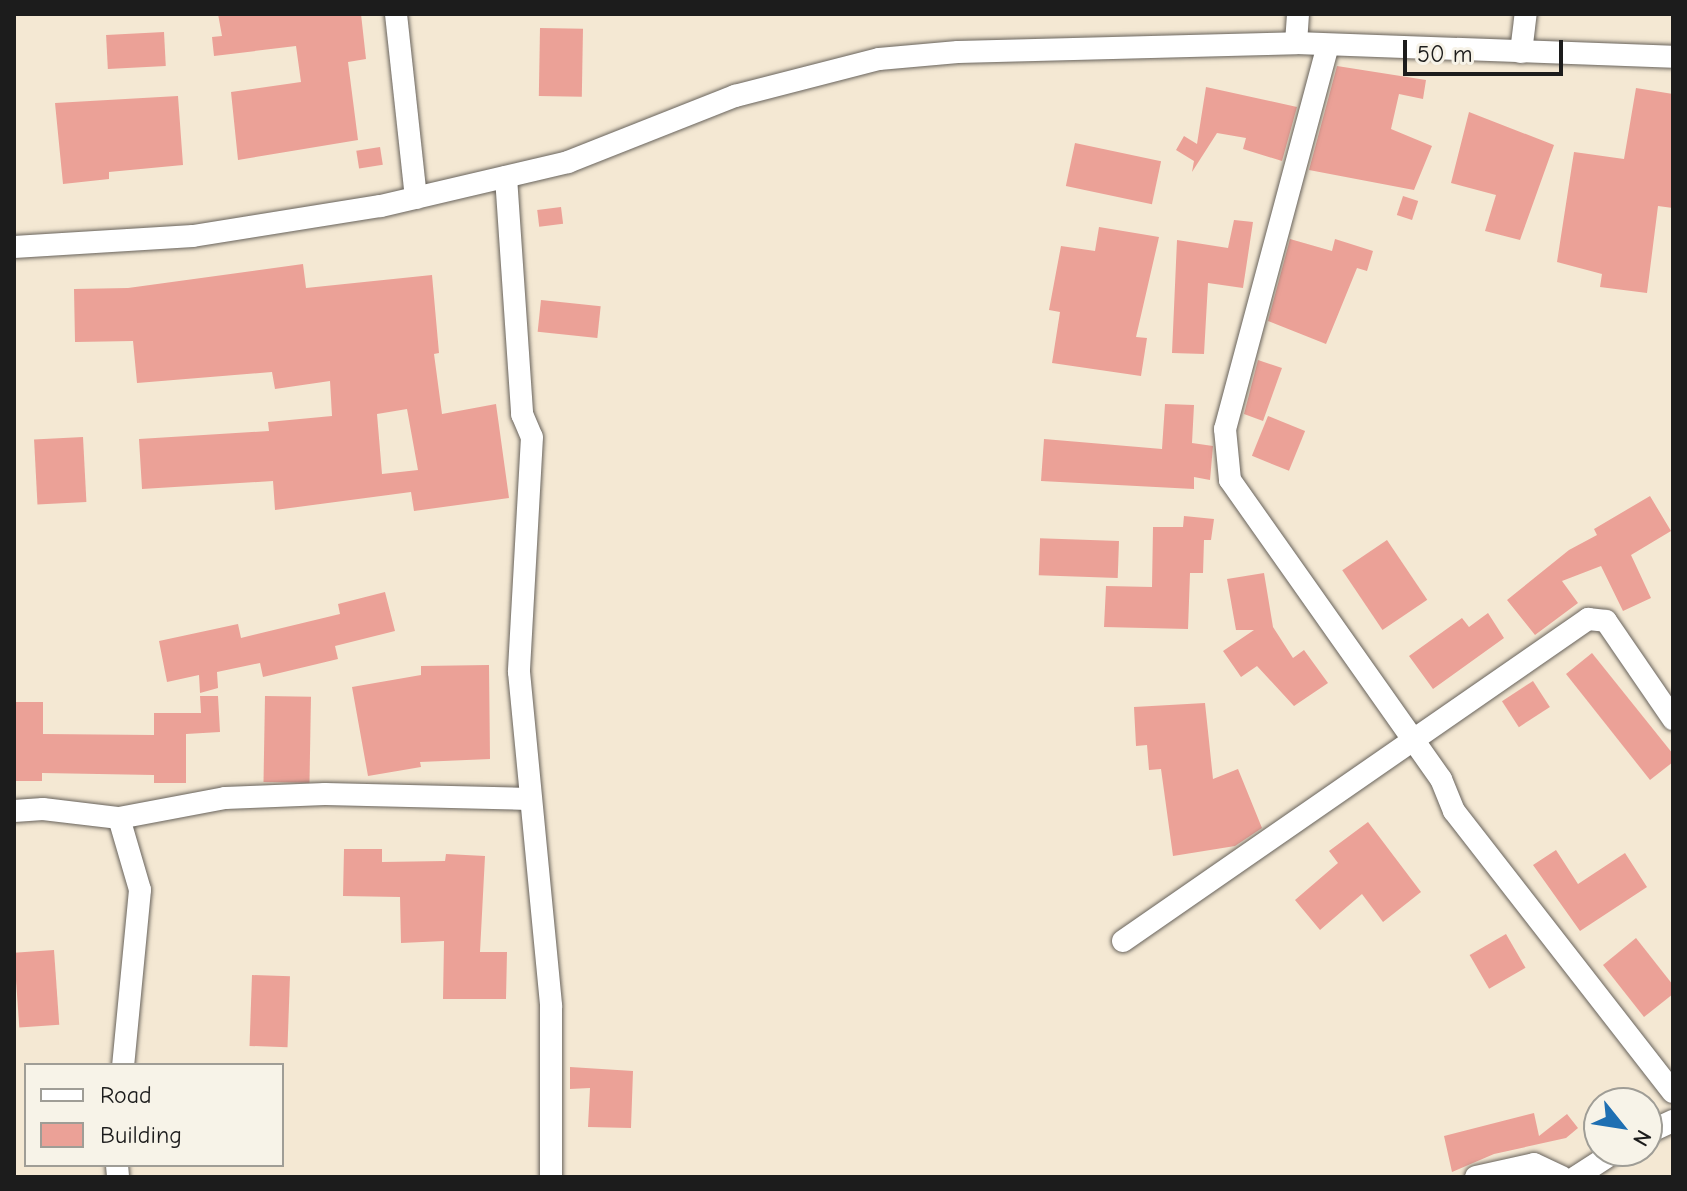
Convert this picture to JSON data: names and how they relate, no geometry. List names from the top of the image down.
{
  "legend": ["Road", "Building"],
  "scale_bar": "50 m",
  "north": "bottom right"
}
